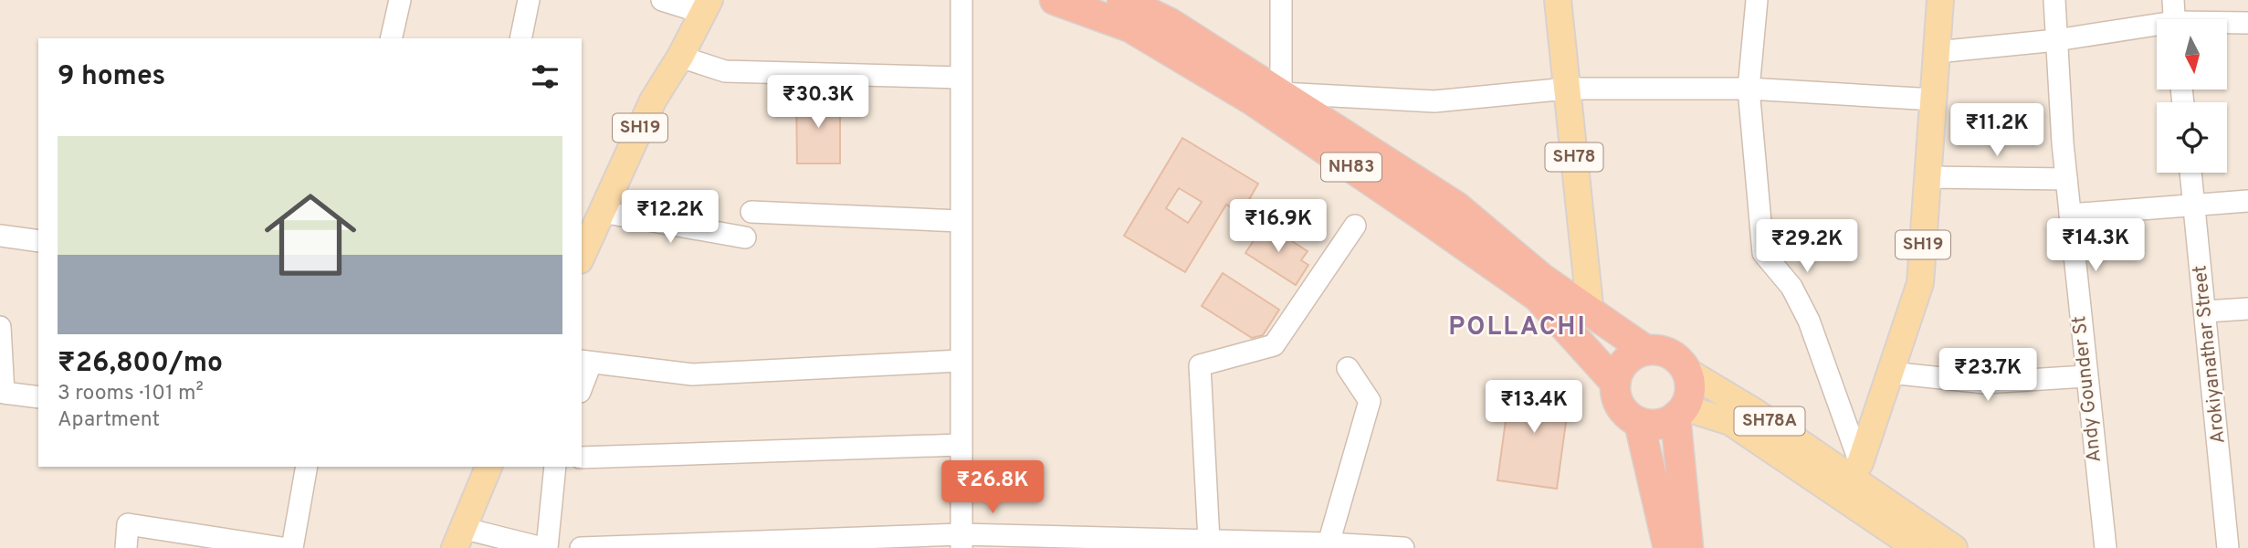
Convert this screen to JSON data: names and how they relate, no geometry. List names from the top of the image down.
{
  "streets": {
    "highway": ["NH83"],
    "main road": ["SH19", "SH78", "SH78A"],
    "street": ["Arokiyanathar Street", "Andy Gounder St"]
  },
  "crossings": [
    ["SH19", "SH78A"],
    ["SH78", "NH83"],
    ["NH83", "SH78A"]
  ],
  "districts": ["POLLACHI"],
  "north": "bottom",
  "page": {
    "heading": "9 homes",
    "price": [
      "₹30.3K",
      "₹11.2K",
      "₹12.2K",
      "₹16.9K",
      "₹14.3K",
      "₹29.2K",
      "₹23.7K",
      "₹13.4K",
      "₹26.8K"
    ],
    "list": [
      {
        "name": "₹26,800/mo",
        "note": "3 rooms · 101 m² · Apartment"
      }
    ]
  }
}
